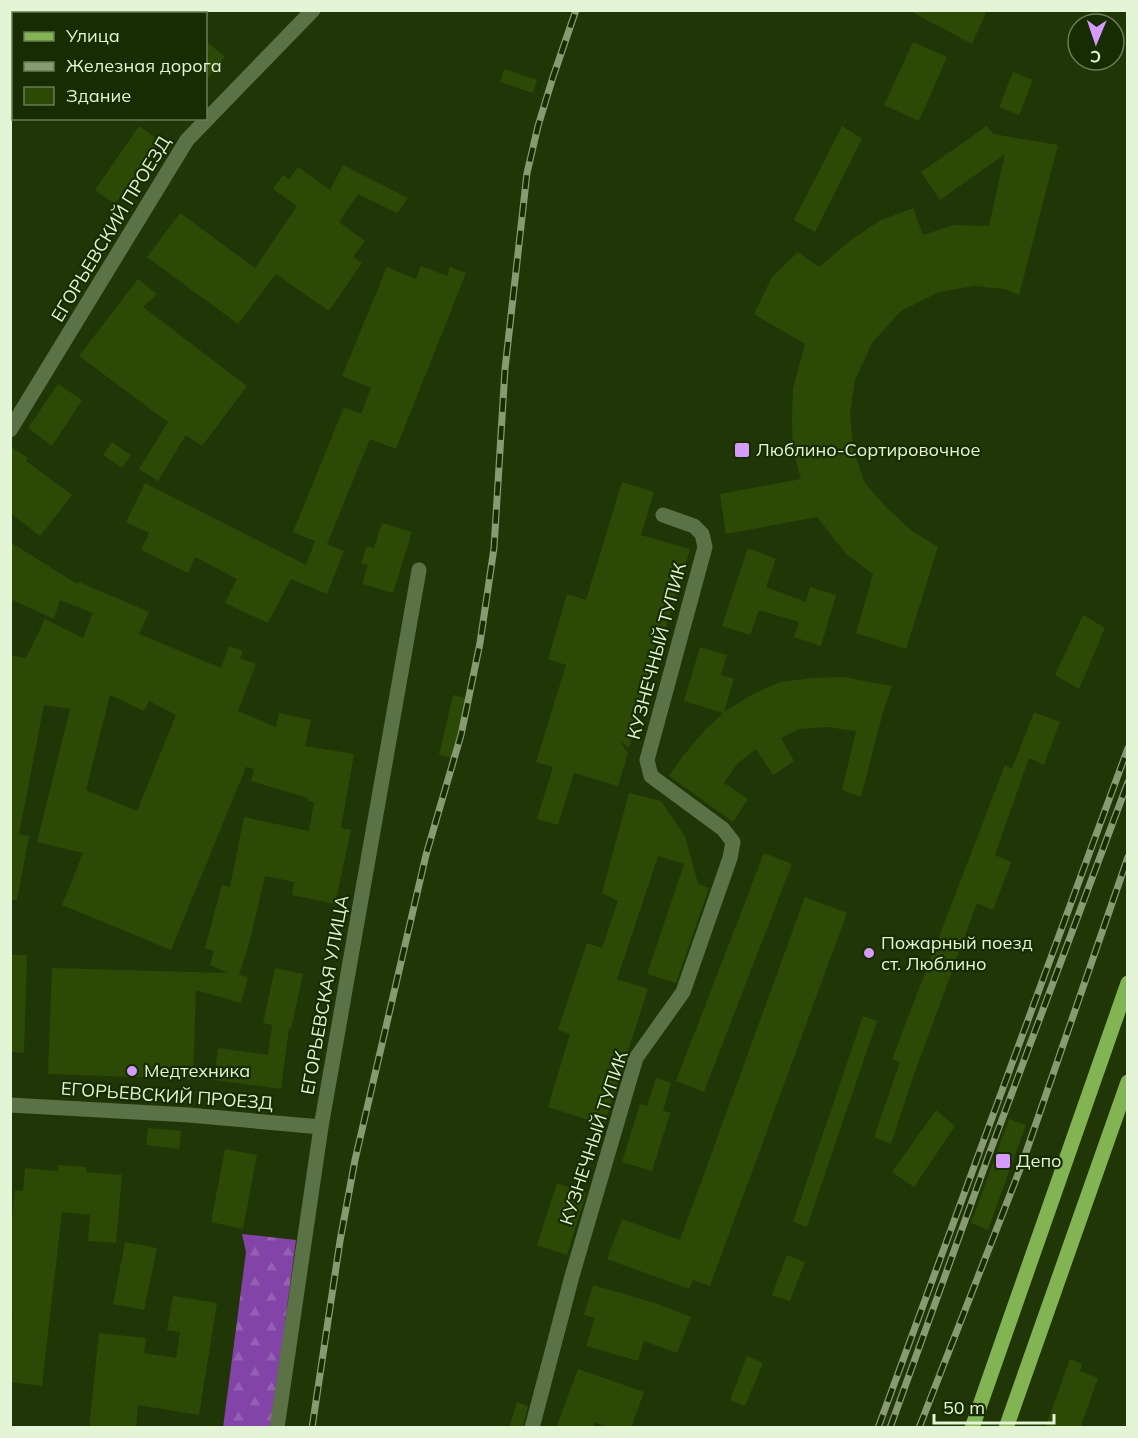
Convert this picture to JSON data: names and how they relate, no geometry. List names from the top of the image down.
{
  "streets": {
    "street": ["ЕГОРЬЕВСКИЙ ПРОЕЗД", "КУЗНЕЧНЫЙ ТУПИК", "ЕГОРЬЕВСКАЯ УЛИЦА"]
  },
  "crossings": [
    ["ЕГОРЬЕВСКИЙ ПРОЕЗД", "ЕГОРЬЕВСКАЯ УЛИЦА"]
  ],
  "places": {
    "transit": ["Люблино-Сортировочное", "Депо"],
    "other": ["Пожарный поезд ст. Люблино", "Медтехника"]
  },
  "legend": ["Улица", "Железная дорога", "Здание"],
  "scale_bar": "50 m",
  "north": "bottom"
}
